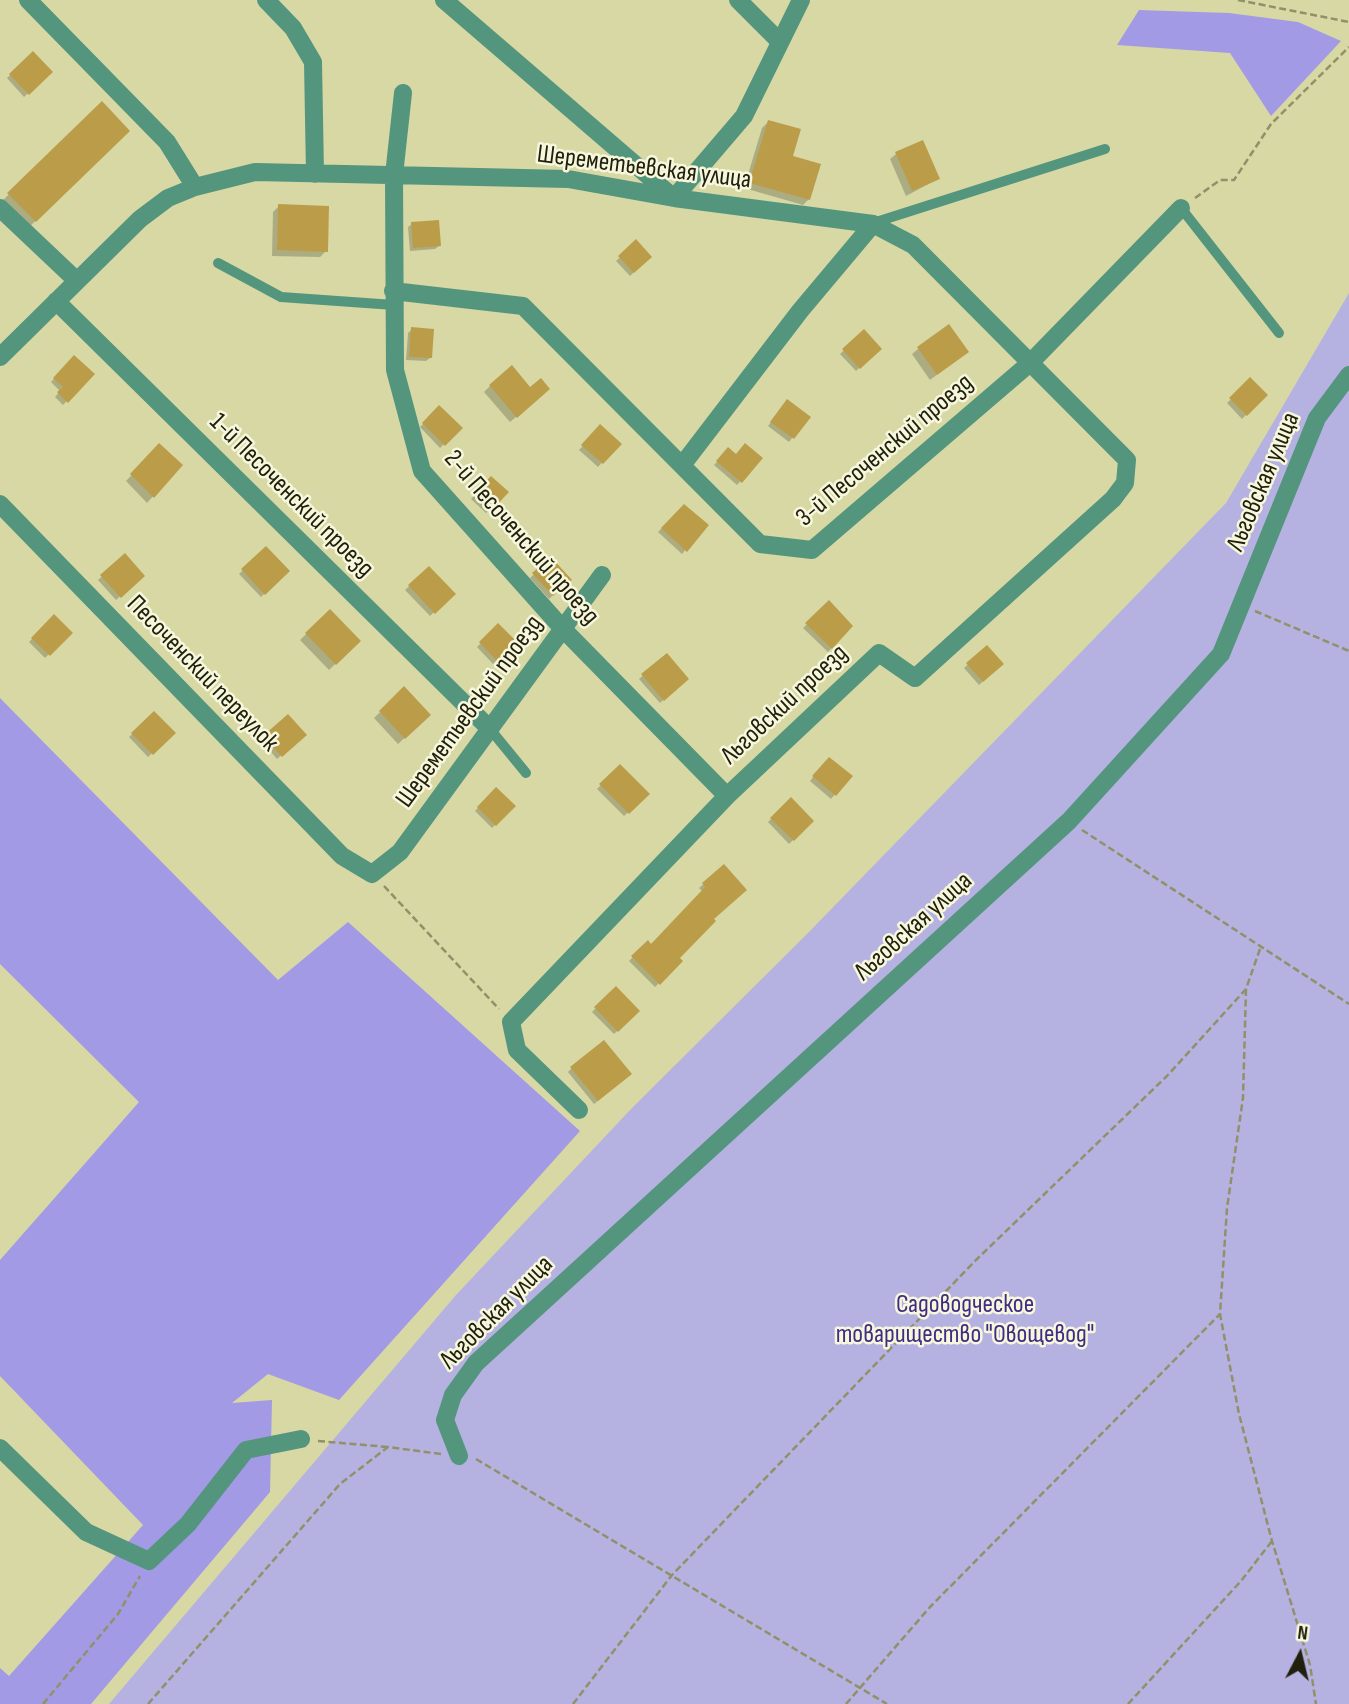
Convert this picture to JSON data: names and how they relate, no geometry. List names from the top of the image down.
{
  "streets": {
    "street": [
      "Шереметьевская улица",
      "3-й Песоченский проезд",
      "Льговская улица",
      "1-й Песоченский проезд",
      "2-й Песоченский проезд",
      "Песоченский переулок",
      "Льговский проезд",
      "Шереметьевский проезд"
    ]
  },
  "crossings": [
    ["Шереметьевская улица", "3-й Песоченский проезд"],
    ["Шереметьевская улица", "1-й Песоченский проезд"],
    ["Шереметьевская улица", "2-й Песоченский проезд"],
    ["Шереметьевская улица", "Льговский проезд"],
    ["3-й Песоченский проезд", "2-й Песоченский проезд"],
    ["1-й Песоченский проезд", "Шереметьевский проезд"],
    ["2-й Песоченский проезд", "Льговский проезд"],
    ["2-й Песоченский проезд", "Шереметьевский проезд"],
    ["Песоченский переулок", "Шереметьевский проезд"]
  ],
  "parks": ["Садоводческое товарищество \"Овощевод\""],
  "north": "top"
}
